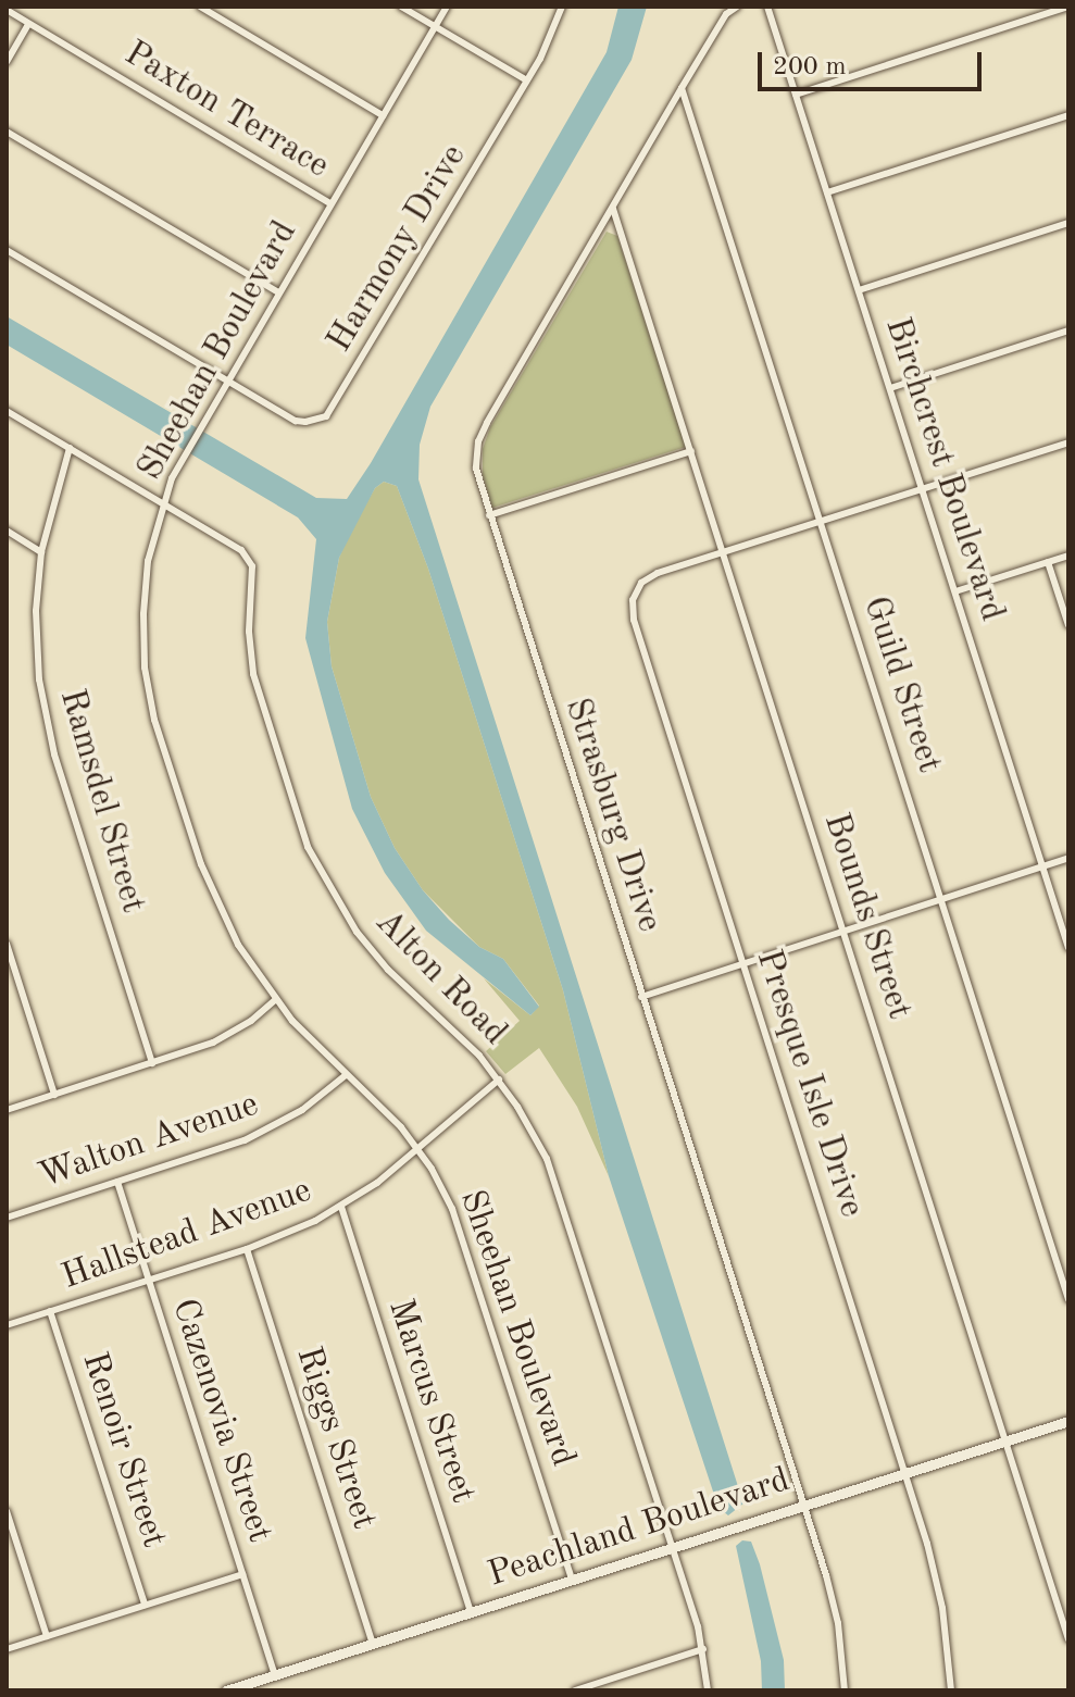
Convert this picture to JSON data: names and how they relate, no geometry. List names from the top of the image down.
{
  "streets": {
    "street": [
      "Paxton Terrace",
      "Harmony Drive",
      "Sheehan Boulevard",
      "Birchcrest Boulevard",
      "Guild Street",
      "Ramsdel Street",
      "Strasburg Drive",
      "Bounds Street",
      "Alton Road",
      "Presque Isle Drive",
      "Walton Avenue",
      "Hallstead Avenue",
      "Marcus Street",
      "Cazenovia Street",
      "Riggs Street",
      "Renoir Street",
      "Peachland Boulevard"
    ]
  },
  "crossings": [
    ["Paxton Terrace", "Sheehan Boulevard"],
    ["Harmony Drive", "Sheehan Boulevard"],
    ["Sheehan Boulevard", "Alton Road"],
    ["Sheehan Boulevard", "Walton Avenue"],
    ["Sheehan Boulevard", "Hallstead Avenue"],
    ["Sheehan Boulevard", "Peachland Boulevard"],
    ["Birchcrest Boulevard", "Presque Isle Drive"],
    ["Guild Street", "Strasburg Drive"],
    ["Guild Street", "Presque Isle Drive"],
    ["Ramsdel Street", "Alton Road"],
    ["Strasburg Drive", "Bounds Street"],
    ["Strasburg Drive", "Peachland Boulevard"],
    ["Bounds Street", "Presque Isle Drive"],
    ["Bounds Street", "Peachland Boulevard"],
    ["Alton Road", "Hallstead Avenue"],
    ["Alton Road", "Peachland Boulevard"],
    ["Presque Isle Drive", "Peachland Boulevard"],
    ["Walton Avenue", "Cazenovia Street"],
    ["Hallstead Avenue", "Marcus Street"],
    ["Hallstead Avenue", "Cazenovia Street"],
    ["Hallstead Avenue", "Riggs Street"],
    ["Hallstead Avenue", "Renoir Street"],
    ["Marcus Street", "Peachland Boulevard"],
    ["Cazenovia Street", "Peachland Boulevard"],
    ["Riggs Street", "Peachland Boulevard"]
  ],
  "scale_bar": "200 m"
}
